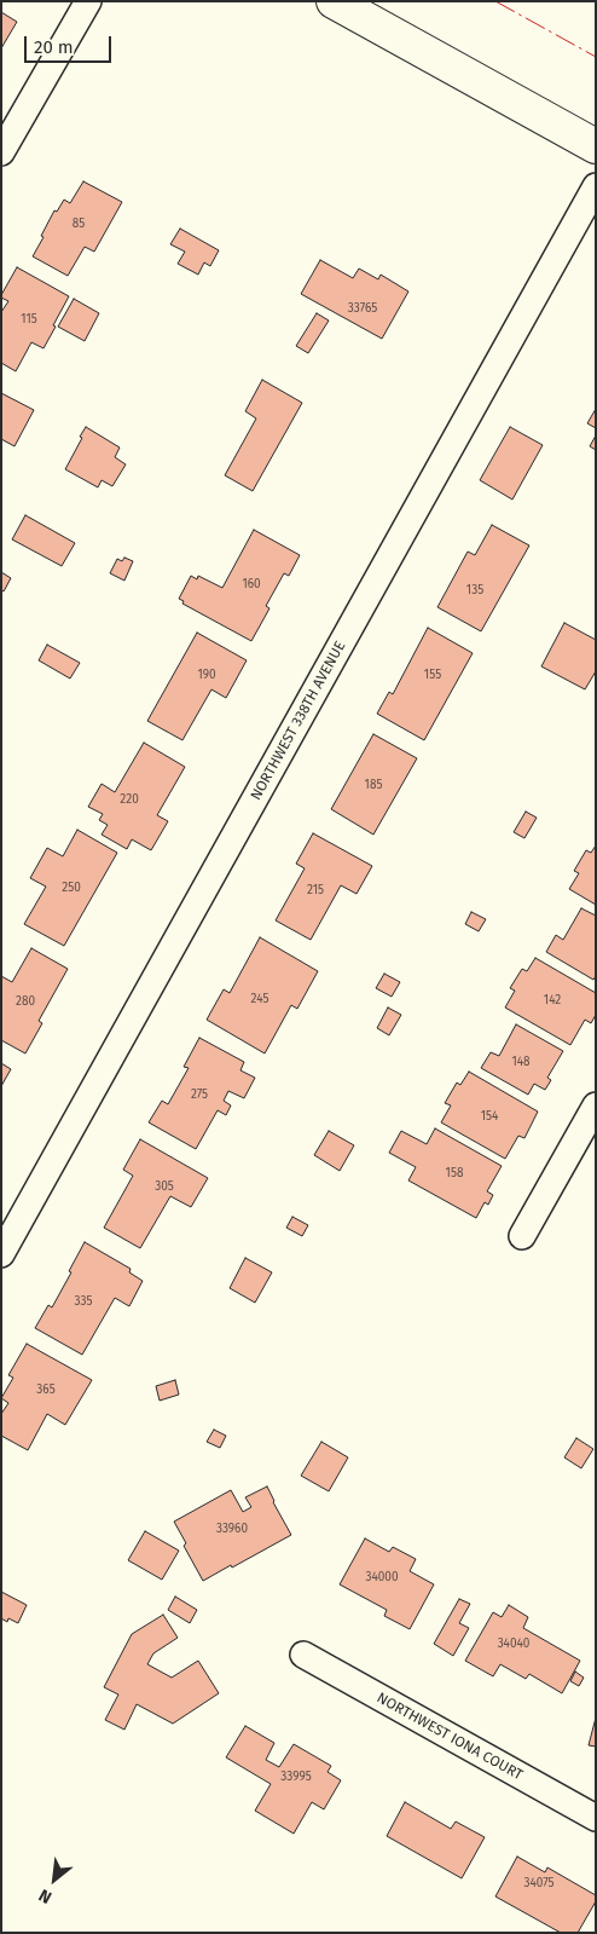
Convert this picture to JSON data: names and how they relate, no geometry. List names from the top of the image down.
{
  "streets": {
    "street": ["NORTHWEST 338TH AVENUE", "NORTHWEST IONA COURT"]
  },
  "house_numbers": [
    "85",
    "33765",
    "115",
    "160",
    "135",
    "190",
    "155",
    "185",
    "220",
    "250",
    "215",
    "245",
    "142",
    "280",
    "148",
    "275",
    "154",
    "158",
    "305",
    "335",
    "365",
    "33960",
    "34000",
    "34040",
    "33995",
    "34075"
  ],
  "scale_bar": "20 m",
  "north": "bottom left"
}
